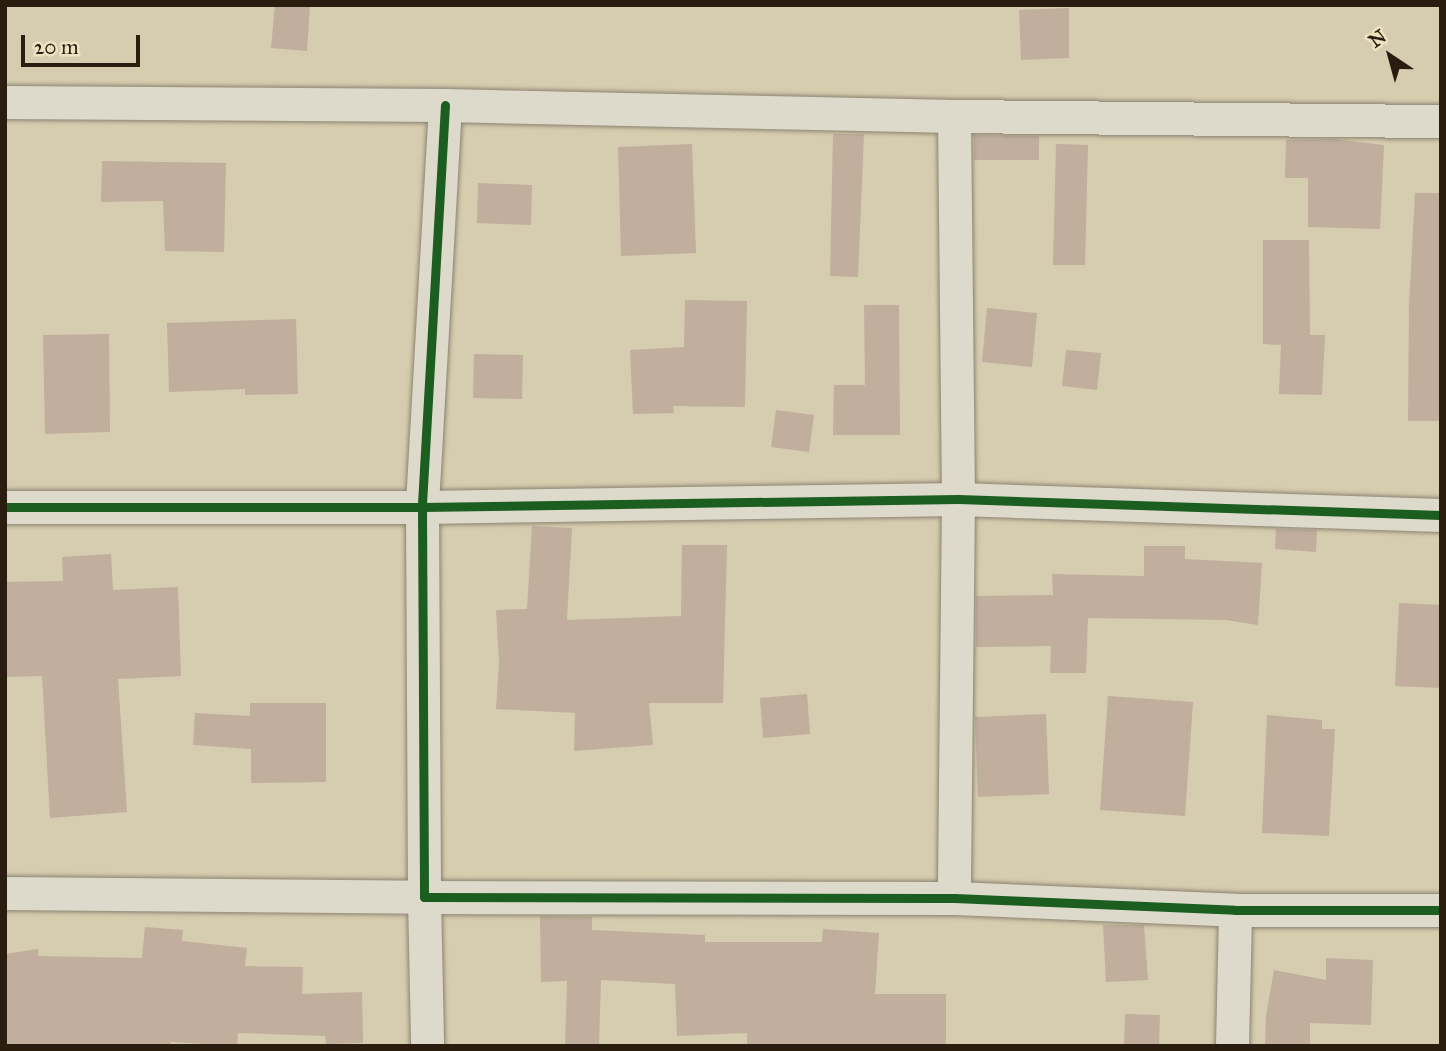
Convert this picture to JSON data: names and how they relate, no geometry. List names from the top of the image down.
{
  "scale_bar": "20 m",
  "north": "top left"
}
